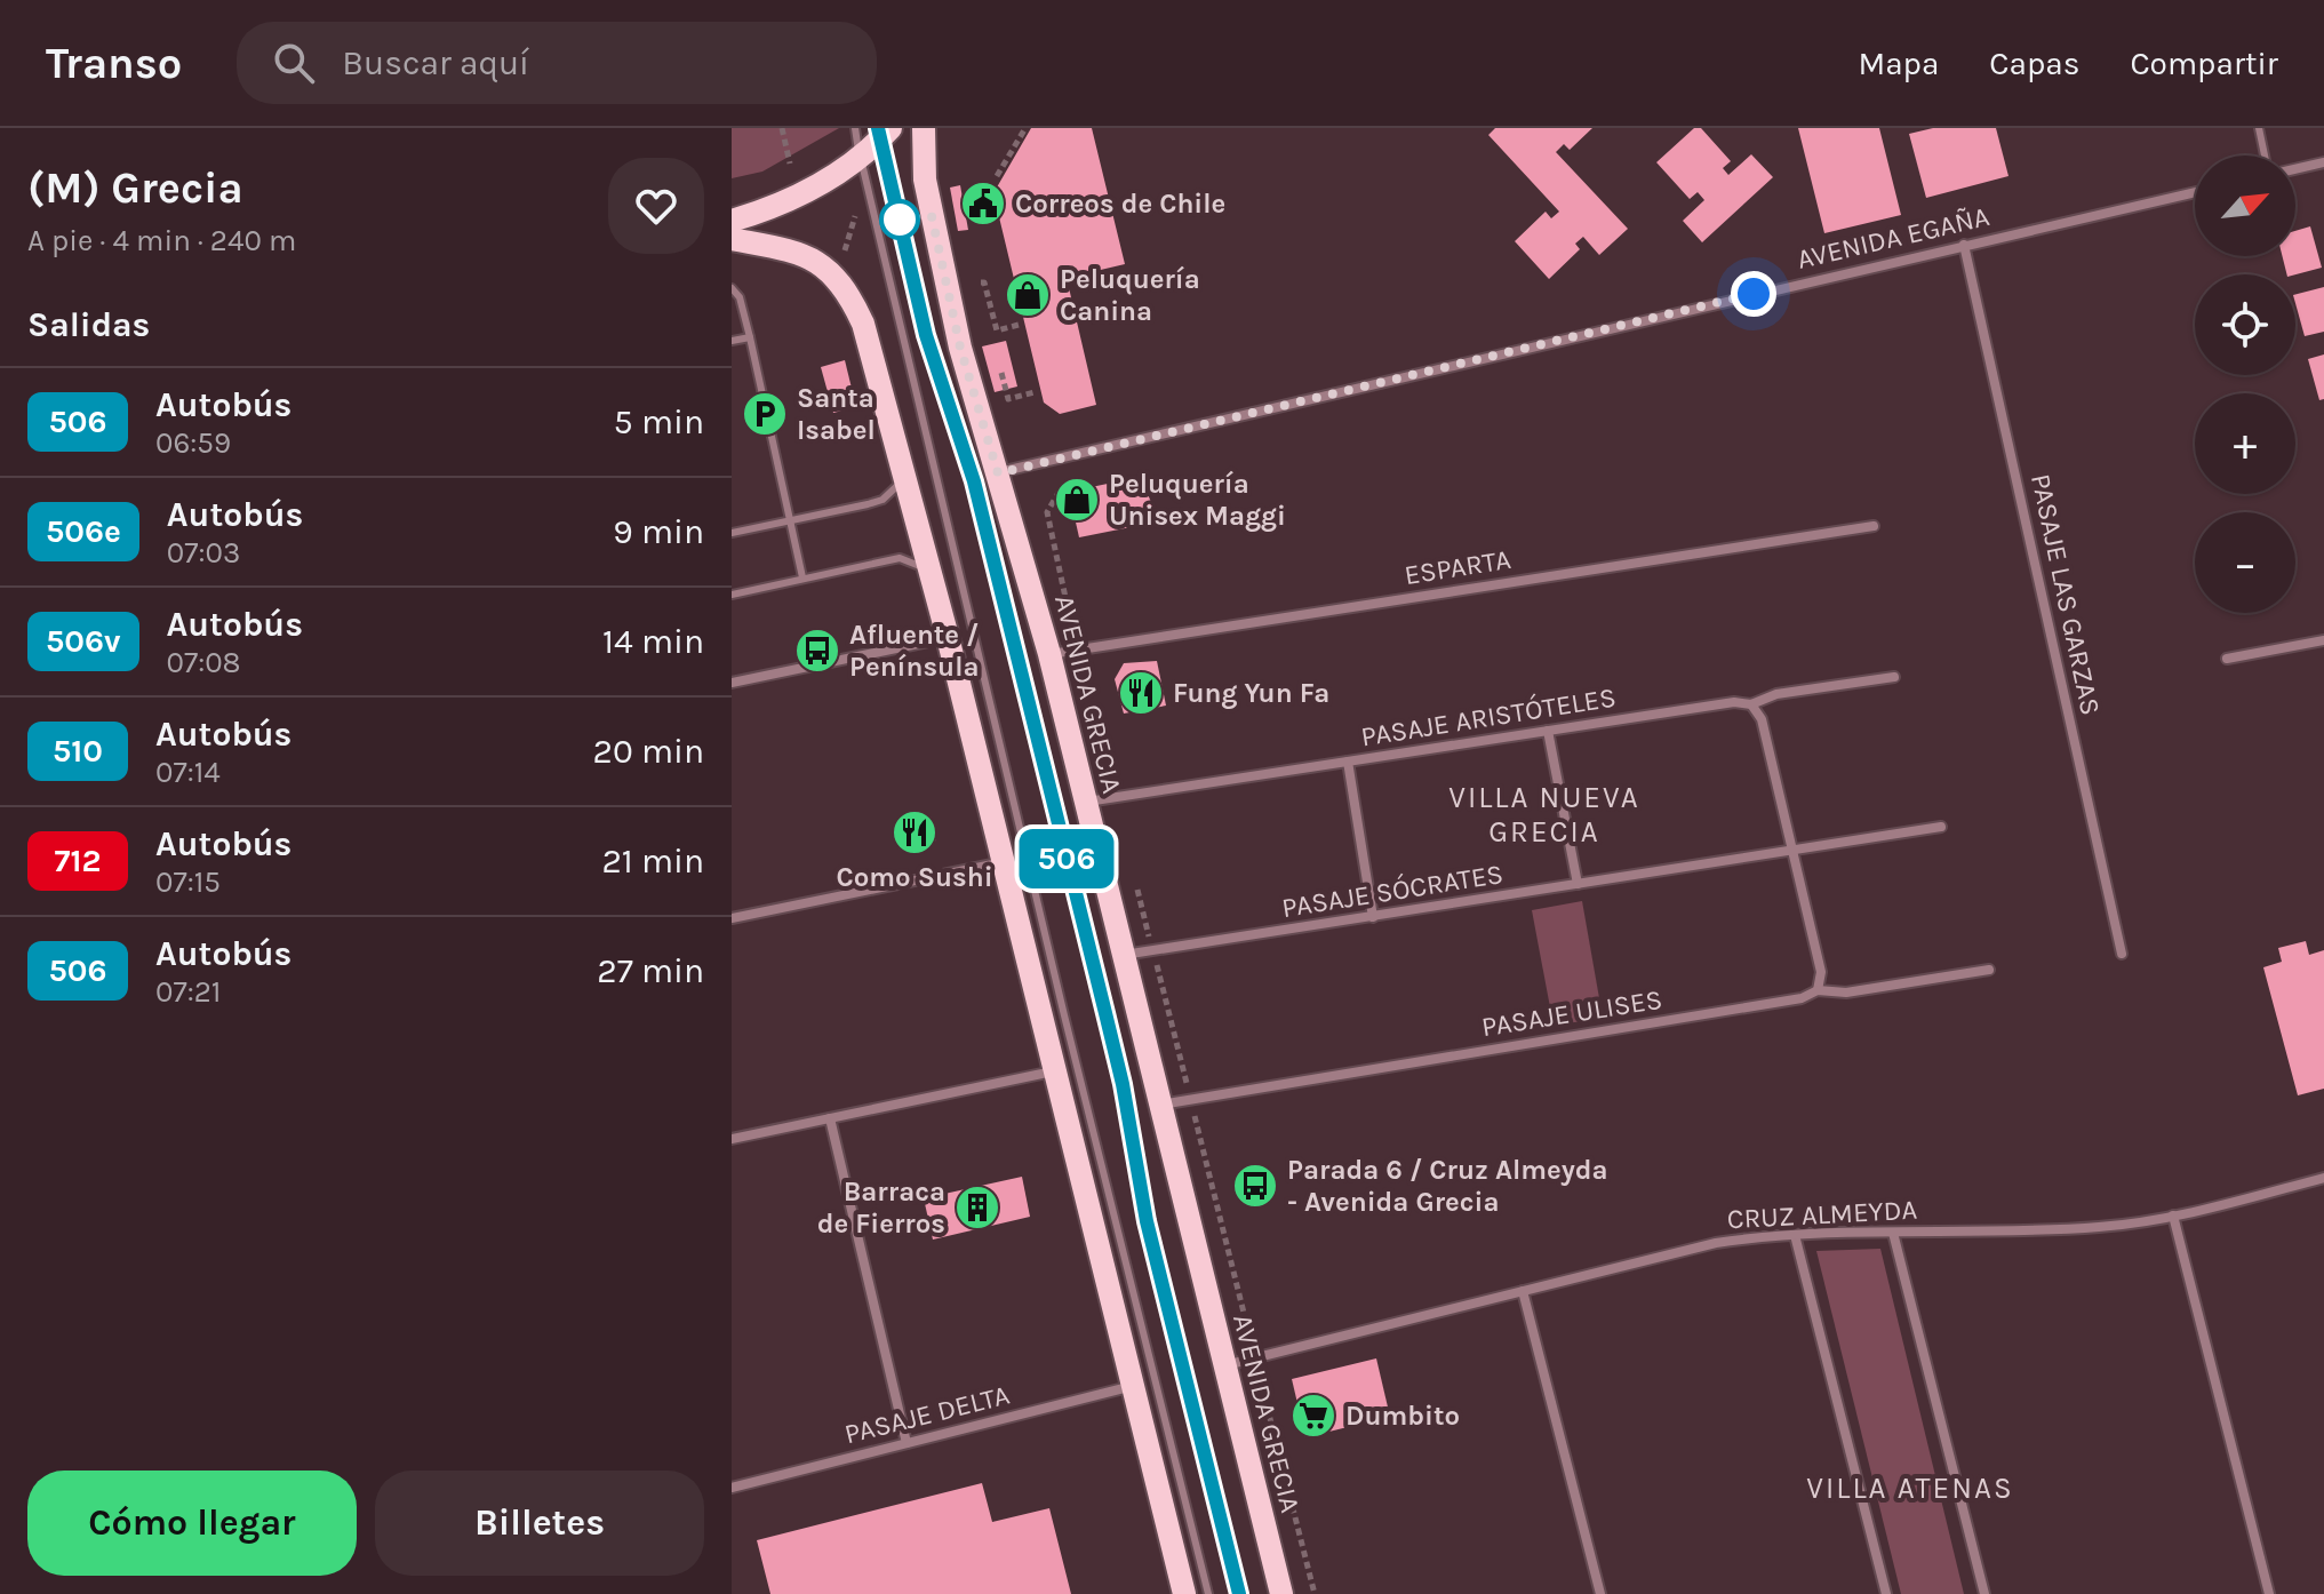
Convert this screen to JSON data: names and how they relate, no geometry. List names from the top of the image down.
{
  "streets": {
    "main road": ["AVENIDA GRECIA"],
    "street": [
      "AVENIDA EGAÑA",
      "ESPARTA",
      "PASAJE LAS GARZAS",
      "PASAJE ARISTÓTELES",
      "PASAJE SÓCRATES",
      "PASAJE ULISES",
      "CRUZ ALMEYDA",
      "PASAJE DELTA"
    ]
  },
  "crossings": [
    ["AVENIDA EGAÑA", "PASAJE LAS GARZAS"],
    ["AVENIDA EGAÑA", "AVENIDA GRECIA"],
    ["ESPARTA", "AVENIDA GRECIA"],
    ["AVENIDA GRECIA", "PASAJE ARISTÓTELES"],
    ["AVENIDA GRECIA", "PASAJE SÓCRATES"],
    ["AVENIDA GRECIA", "PASAJE ULISES"],
    ["AVENIDA GRECIA", "CRUZ ALMEYDA"]
  ],
  "districts": ["VILLA NUEVA GRECIA", "VILLA ATENAS"],
  "places": {
    "public building": ["Correos de Chile"],
    "shop": ["Peluquería Canina", "Peluquería Unisex Maggi"],
    "parking": ["Santa Isabel"],
    "bus stop": ["Afluente / Península", "Parada 6 / Cruz Almeyda - Avenida Grecia"],
    "restaurant": ["Fung Yun Fa", "Como Sushi"],
    "building": ["Barraca de Fierros"],
    "supermarket": ["Dumbito"]
  },
  "lines": ["bus line 506"],
  "north": "top right",
  "page": {
    "header": "Transo",
    "search": "Buscar aquí",
    "nav": ["Mapa", "Capas", "Compartir"],
    "heading": [
      ["(M) Grecia", "A pie · 4 min · 240 m"],
      "Salidas"
    ],
    "on_map": "506",
    "map_buttons": ["+", "−"],
    "list": [
      {
        "mark": "506",
        "name": "Autobús",
        "note": "06:59",
        "value": "5 min"
      },
      {
        "mark": "506e",
        "name": "Autobús",
        "note": "07:03",
        "value": "9 min"
      },
      {
        "mark": "506v",
        "name": "Autobús",
        "note": "07:08",
        "value": "14 min"
      },
      {
        "mark": "510",
        "name": "Autobús",
        "note": "07:14",
        "value": "20 min"
      },
      {
        "mark": "712",
        "name": "Autobús",
        "note": "07:15",
        "value": "21 min"
      },
      {
        "mark": "506",
        "name": "Autobús",
        "note": "07:21",
        "value": "27 min"
      }
    ],
    "buttons": ["Cómo llegar", "Billetes"]
  }
}
